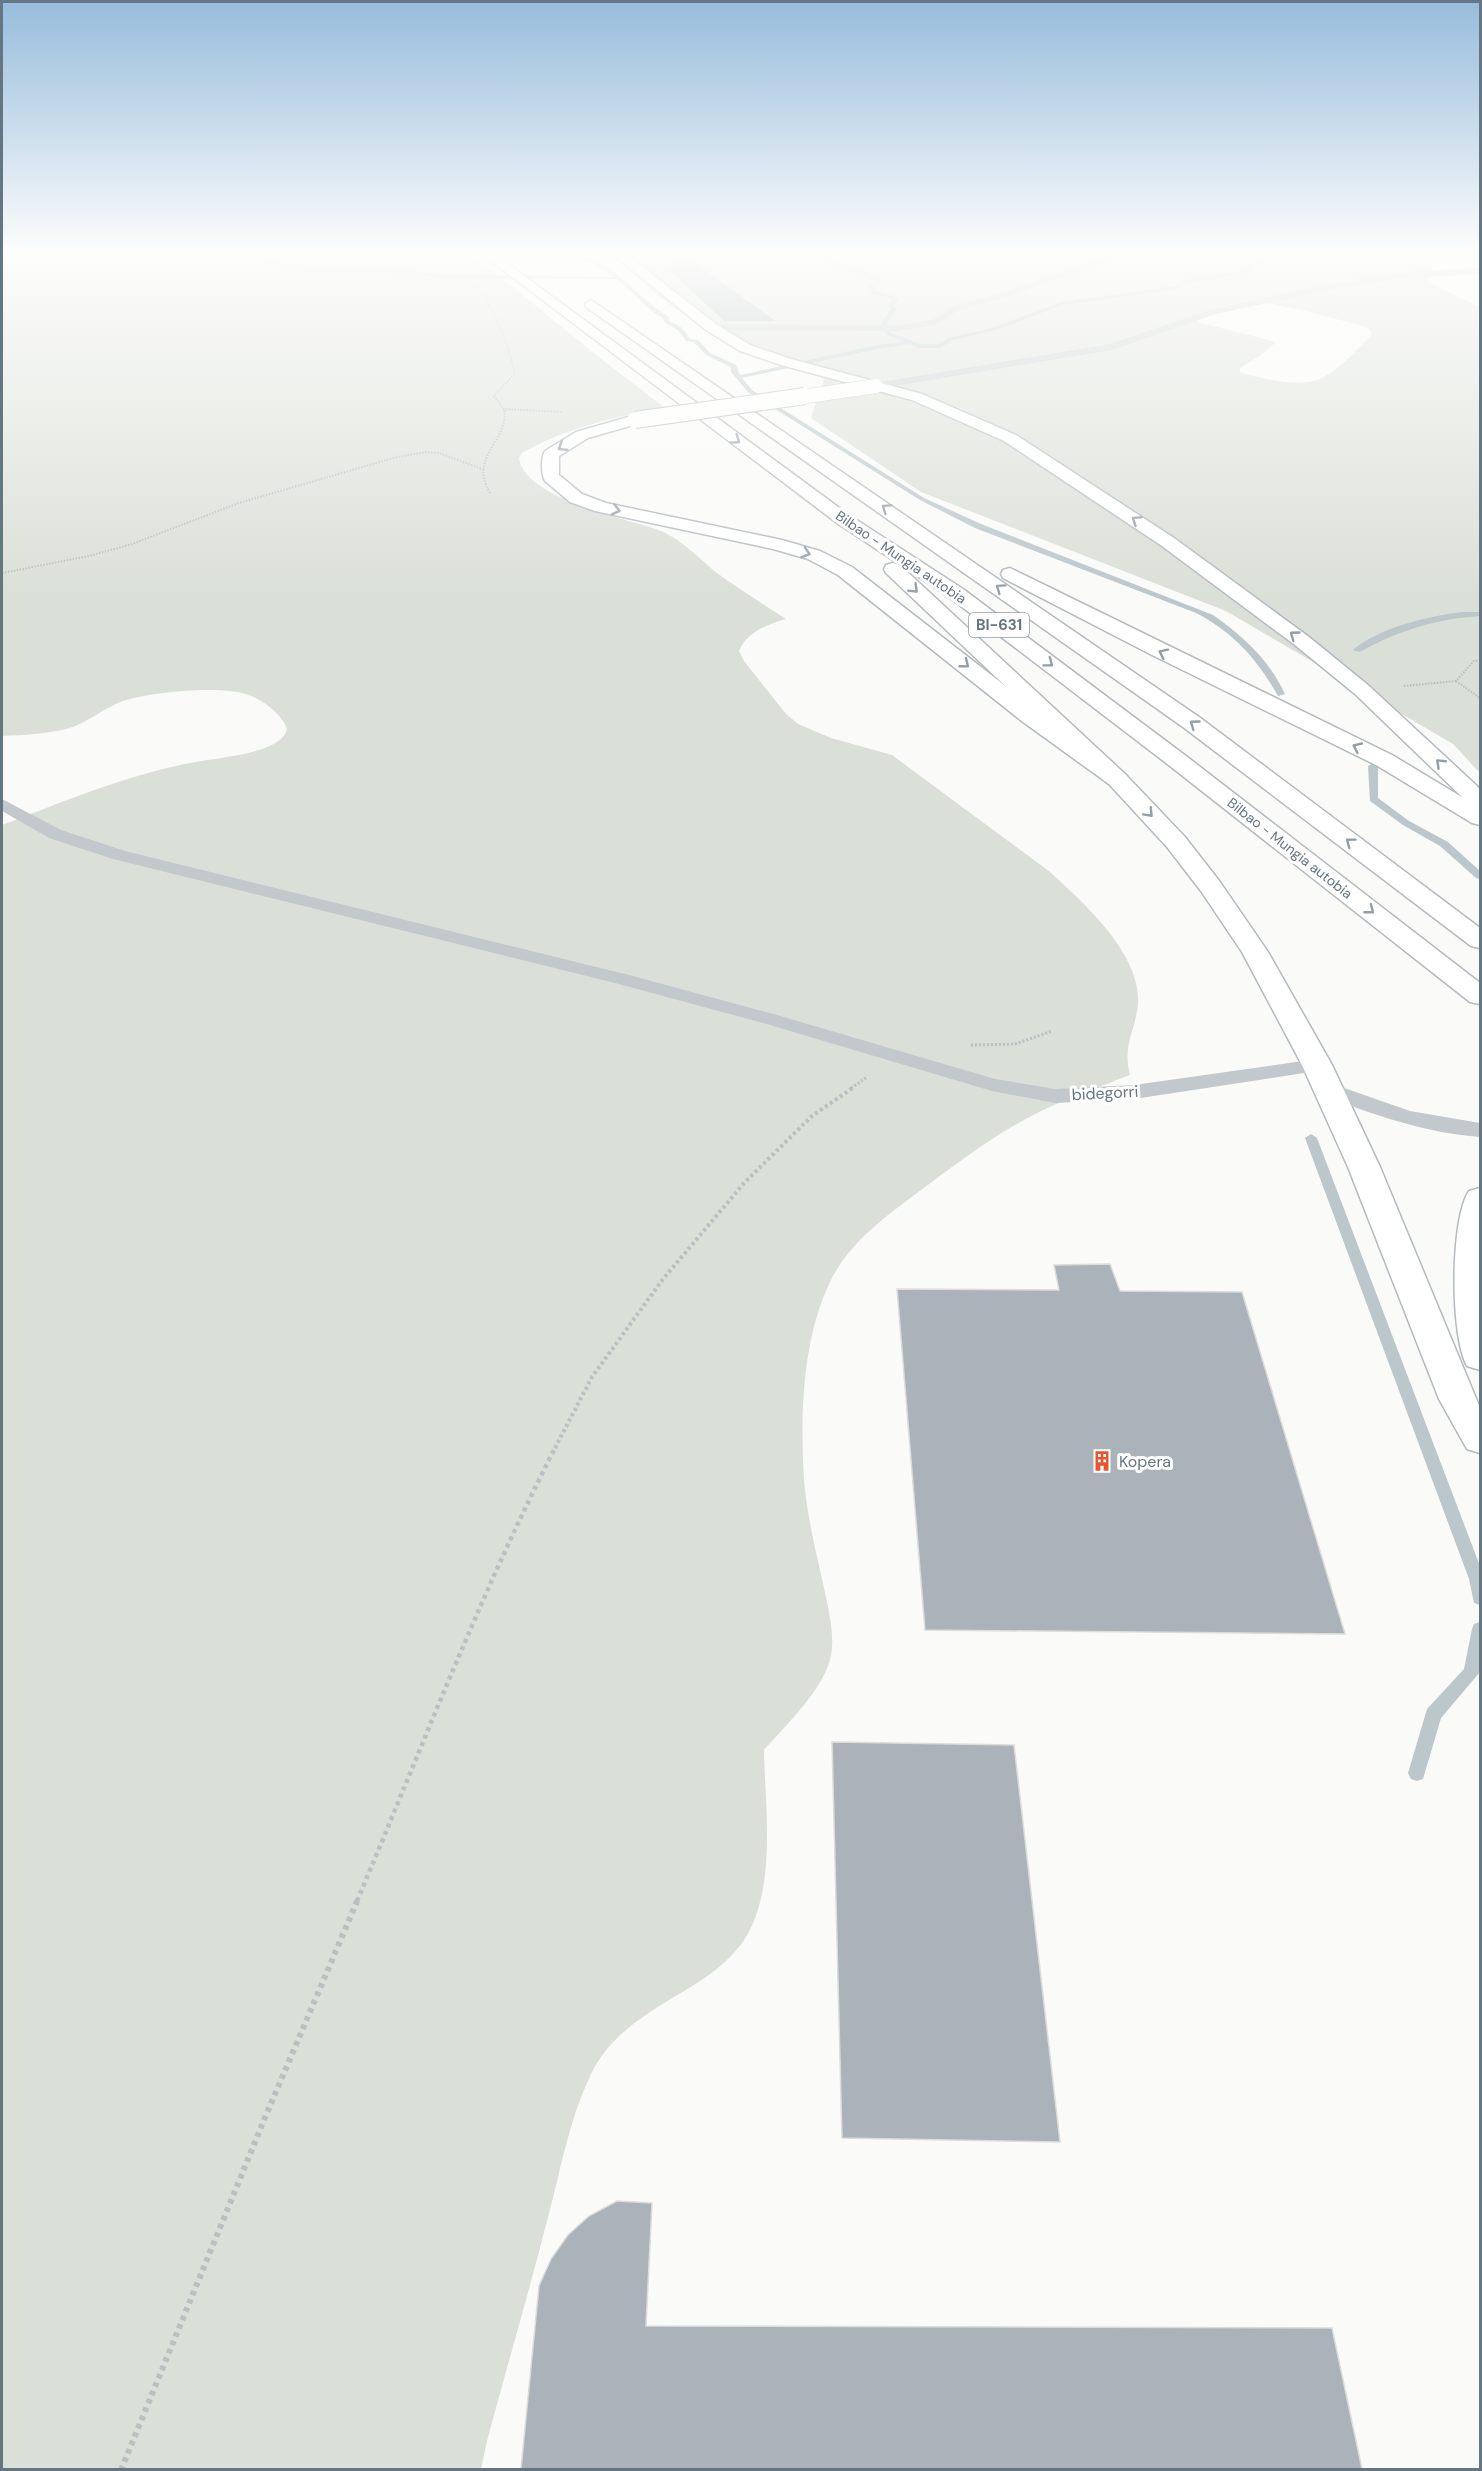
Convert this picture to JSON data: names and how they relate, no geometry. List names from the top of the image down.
{
  "streets": {
    "main road": ["Bilbao - Mungia autobia", "BI-631"],
    "lane": ["bidegorri"]
  },
  "places": {
    "building": ["Kopera"]
  }
}
